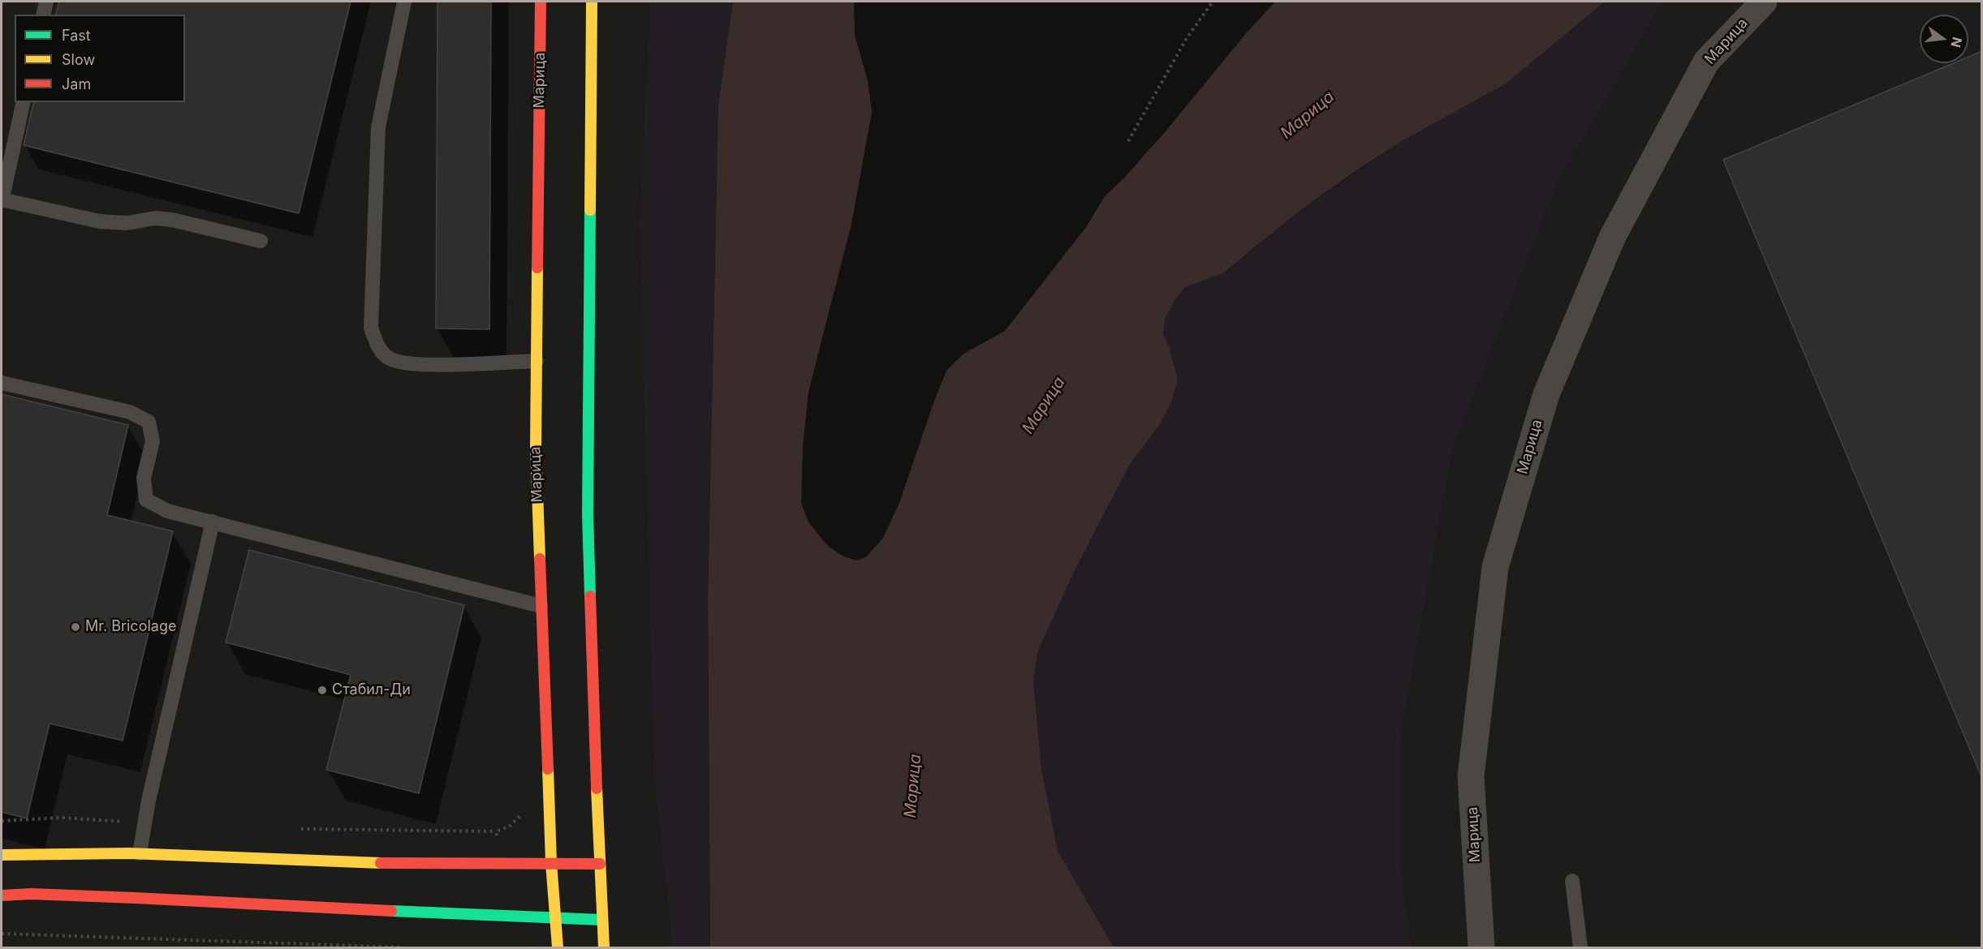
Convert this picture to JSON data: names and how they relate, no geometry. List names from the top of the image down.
{
  "streets": {
    "street": ["Марица"]
  },
  "water": ["Марица"],
  "places": ["Mr. Bricolage", "Стабил-Ди"],
  "legend": ["Fast", "Slow", "Jam"],
  "north": "right"
}
